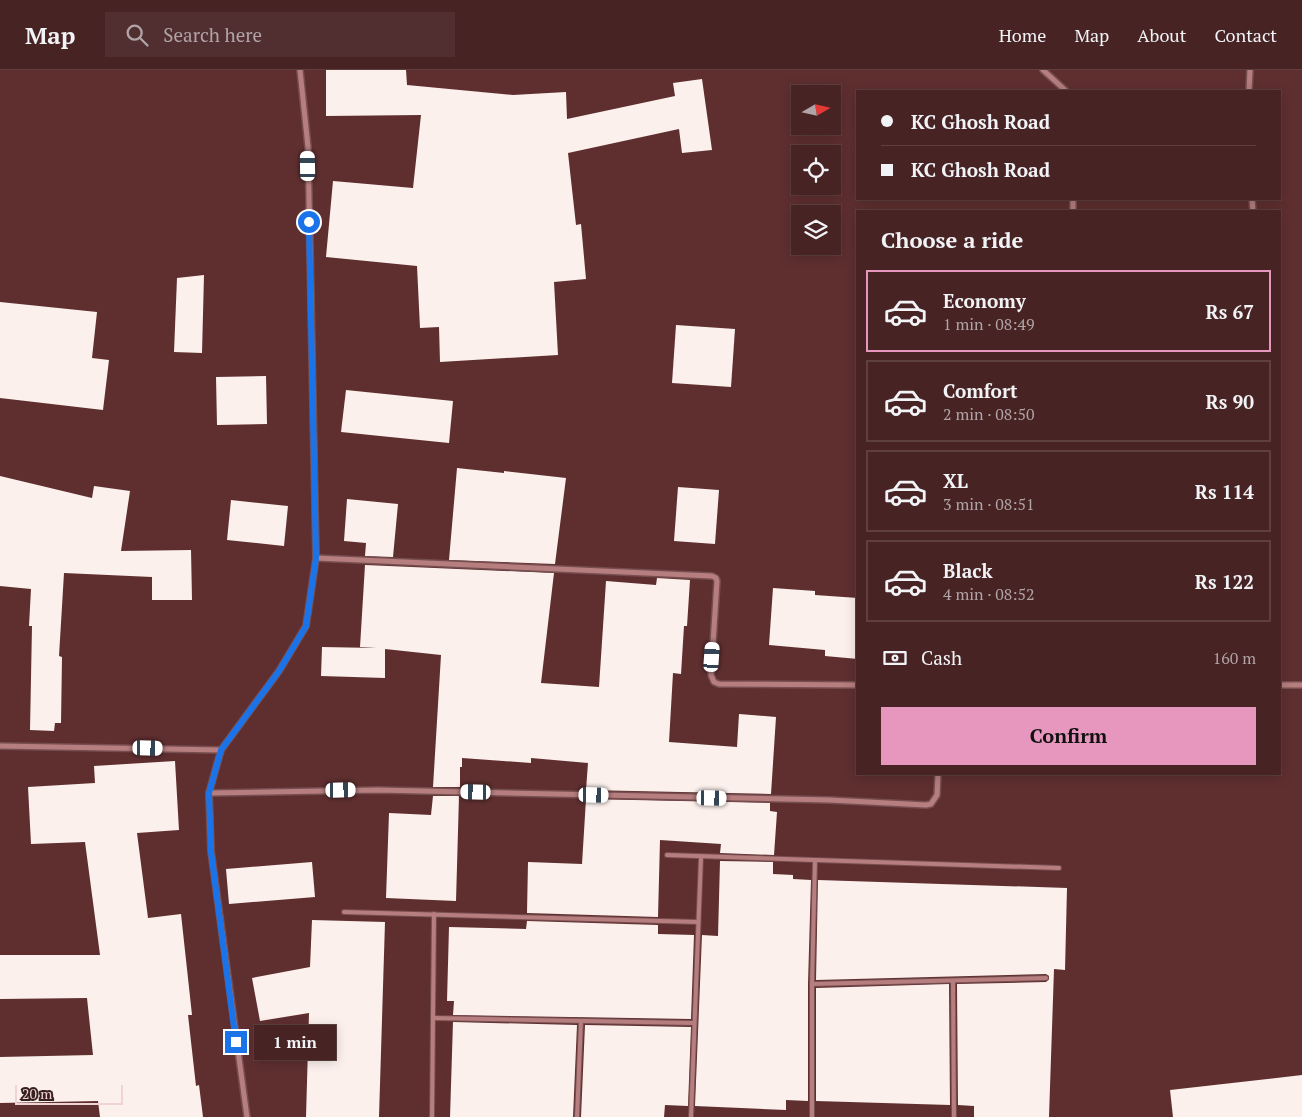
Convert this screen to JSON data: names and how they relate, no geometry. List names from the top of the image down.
{
  "scale_bar": "20 m",
  "north": "right",
  "page": {
    "header": "Map",
    "search": "Search here",
    "nav": [
      "Home",
      "Map",
      "About",
      "Contact"
    ],
    "banner": ["KC Ghosh Road", "KC Ghosh Road"],
    "heading": "Choose a ride",
    "list": [
      {
        "name": "Economy",
        "note": "1 min · 08:49",
        "value": "Rs 67"
      },
      {
        "name": "Comfort",
        "note": "2 min · 08:50",
        "value": "Rs 90"
      },
      {
        "name": "XL",
        "note": "3 min · 08:51",
        "value": "Rs 114"
      },
      {
        "name": "Black",
        "note": "4 min · 08:52",
        "value": "Rs 122"
      }
    ],
    "pay": ["Cash", "160 m"],
    "buttons": "Confirm",
    "bubble": "1 min",
    "scale": "20 m"
  }
}
